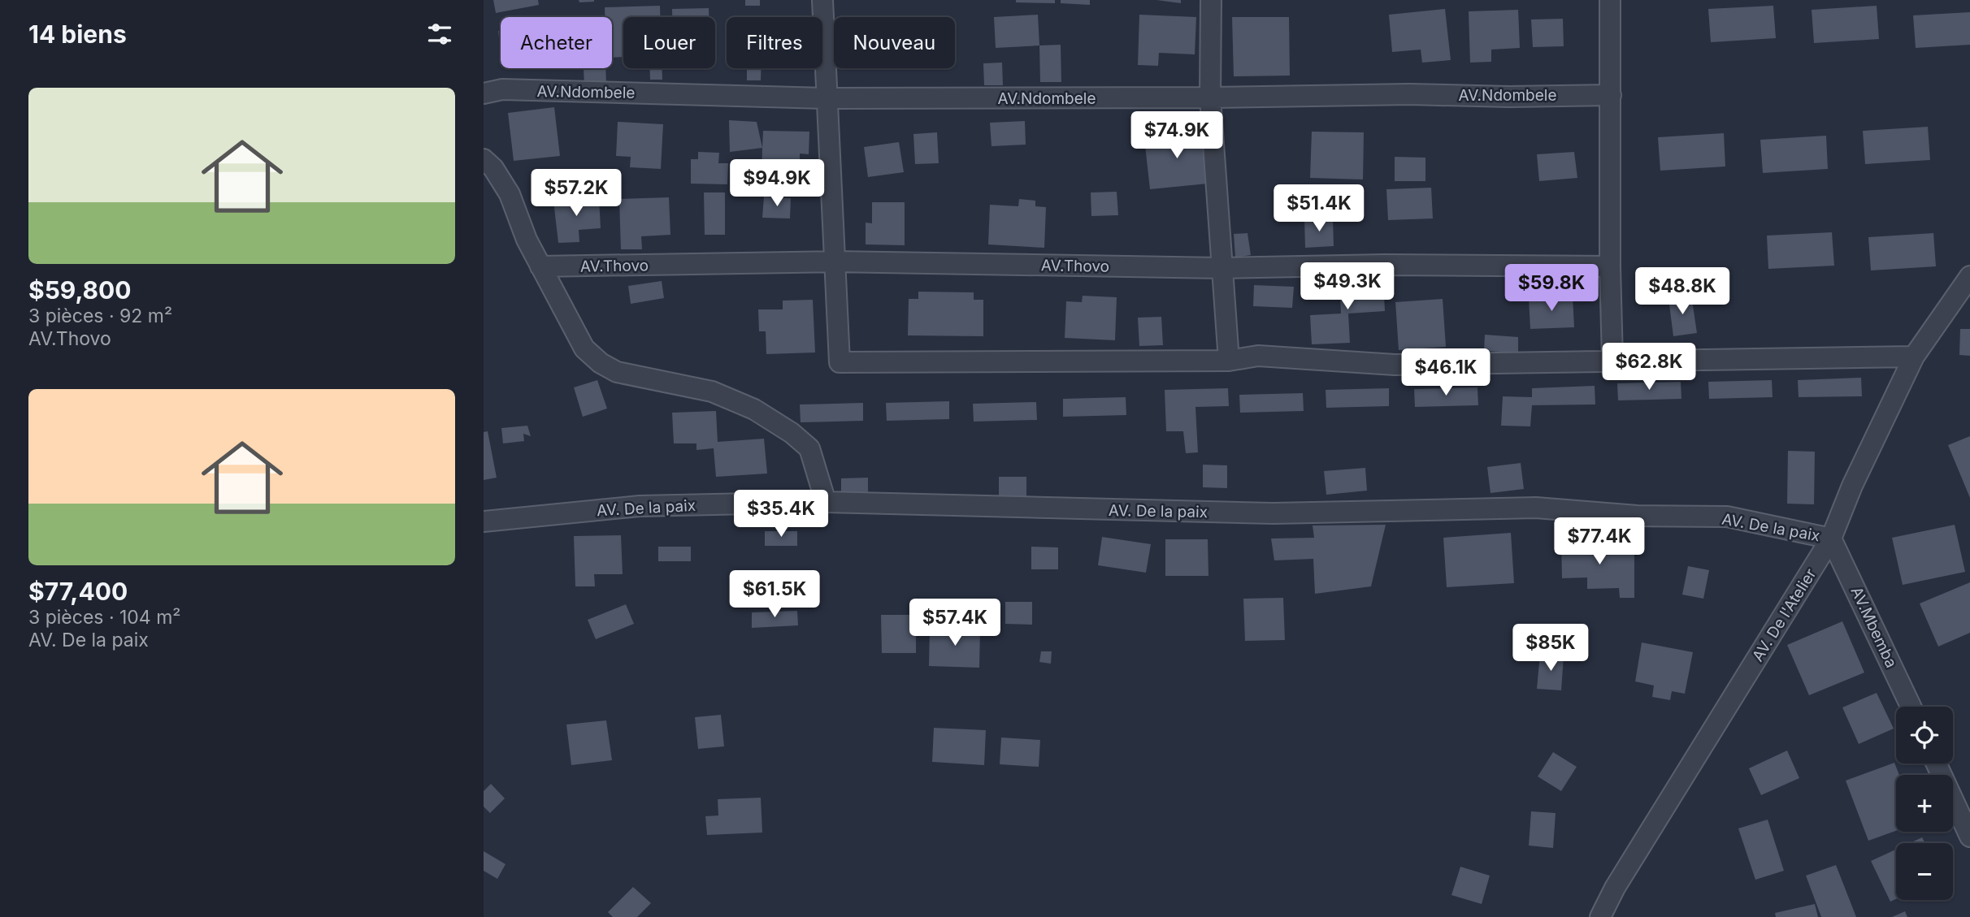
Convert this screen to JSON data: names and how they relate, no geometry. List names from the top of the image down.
{
  "streets": {
    "street": [
      "AV.Ndombele",
      "AV.Thovo",
      "AV. De la paix",
      "AV. De l'Atelier",
      "AV.Mbemba"
    ]
  },
  "crossings": [
    ["AV. De la paix", "AV. De l'Atelier"],
    ["AV. De la paix", "AV.Mbemba"],
    ["AV. De l'Atelier", "AV.Mbemba"]
  ],
  "page": {
    "heading": "14 biens",
    "chip": [
      "Acheter",
      "Louer",
      "Filtres",
      "Nouveau"
    ],
    "list": [
      {
        "name": "$59,800",
        "note": "3 pièces · 92 m² · AV.Thovo"
      },
      {
        "name": "$77,400",
        "note": "3 pièces · 104 m² · AV. De la paix"
      }
    ],
    "price": [
      "$74.9K",
      "$94.9K",
      "$57.2K",
      "$51.4K",
      "$49.3K",
      "$59.8K",
      "$48.8K",
      "$62.8K",
      "$46.1K",
      "$35.4K",
      "$77.4K",
      "$61.5K",
      "$57.4K",
      "$85K"
    ],
    "map_buttons": ["+", "−"]
  }
}
